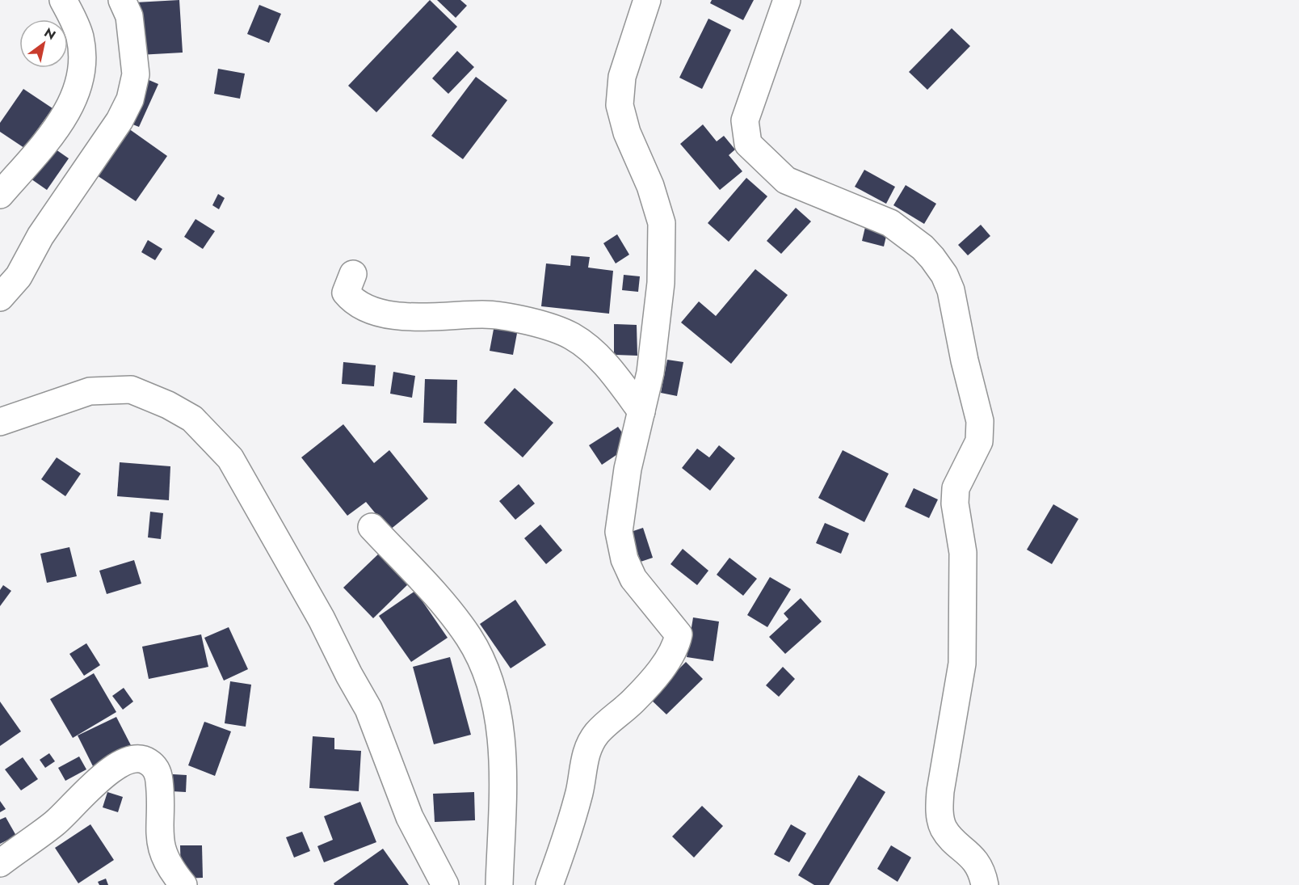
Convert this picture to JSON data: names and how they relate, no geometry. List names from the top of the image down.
{
  "north": "top right"
}
